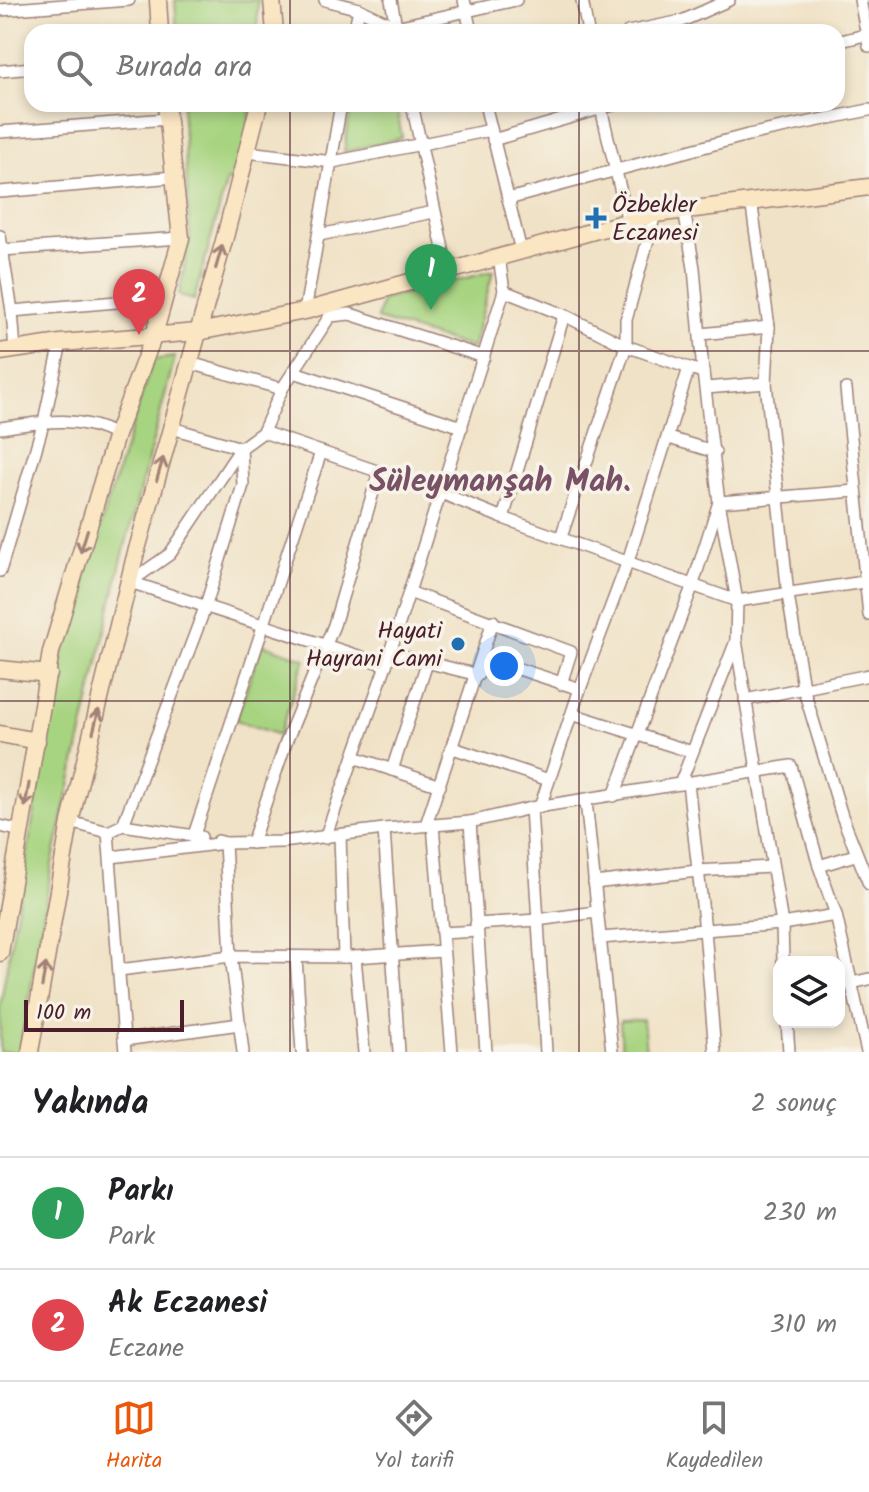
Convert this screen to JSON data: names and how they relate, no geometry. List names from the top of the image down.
{
  "districts": ["Süleymanşah Mah."],
  "places": {
    "health": ["Özbekler Eczanesi"],
    "other": ["Hayati Hayrani Cami"]
  },
  "scale_bar": "100 m",
  "page": {
    "search": "Burada ara",
    "pins": ["1", "2"],
    "scale": "100 m",
    "heading": ["Yakında", "2 sonuç"],
    "list": [
      {
        "mark": "1",
        "name": "Parkı",
        "note": "Park",
        "value": "230 m"
      },
      {
        "mark": "2",
        "name": "Ak Eczanesi",
        "note": "Eczane",
        "value": "310 m"
      }
    ],
    "nav": ["Harita", "Yol tarifi", "Kaydedilen"]
  }
}
